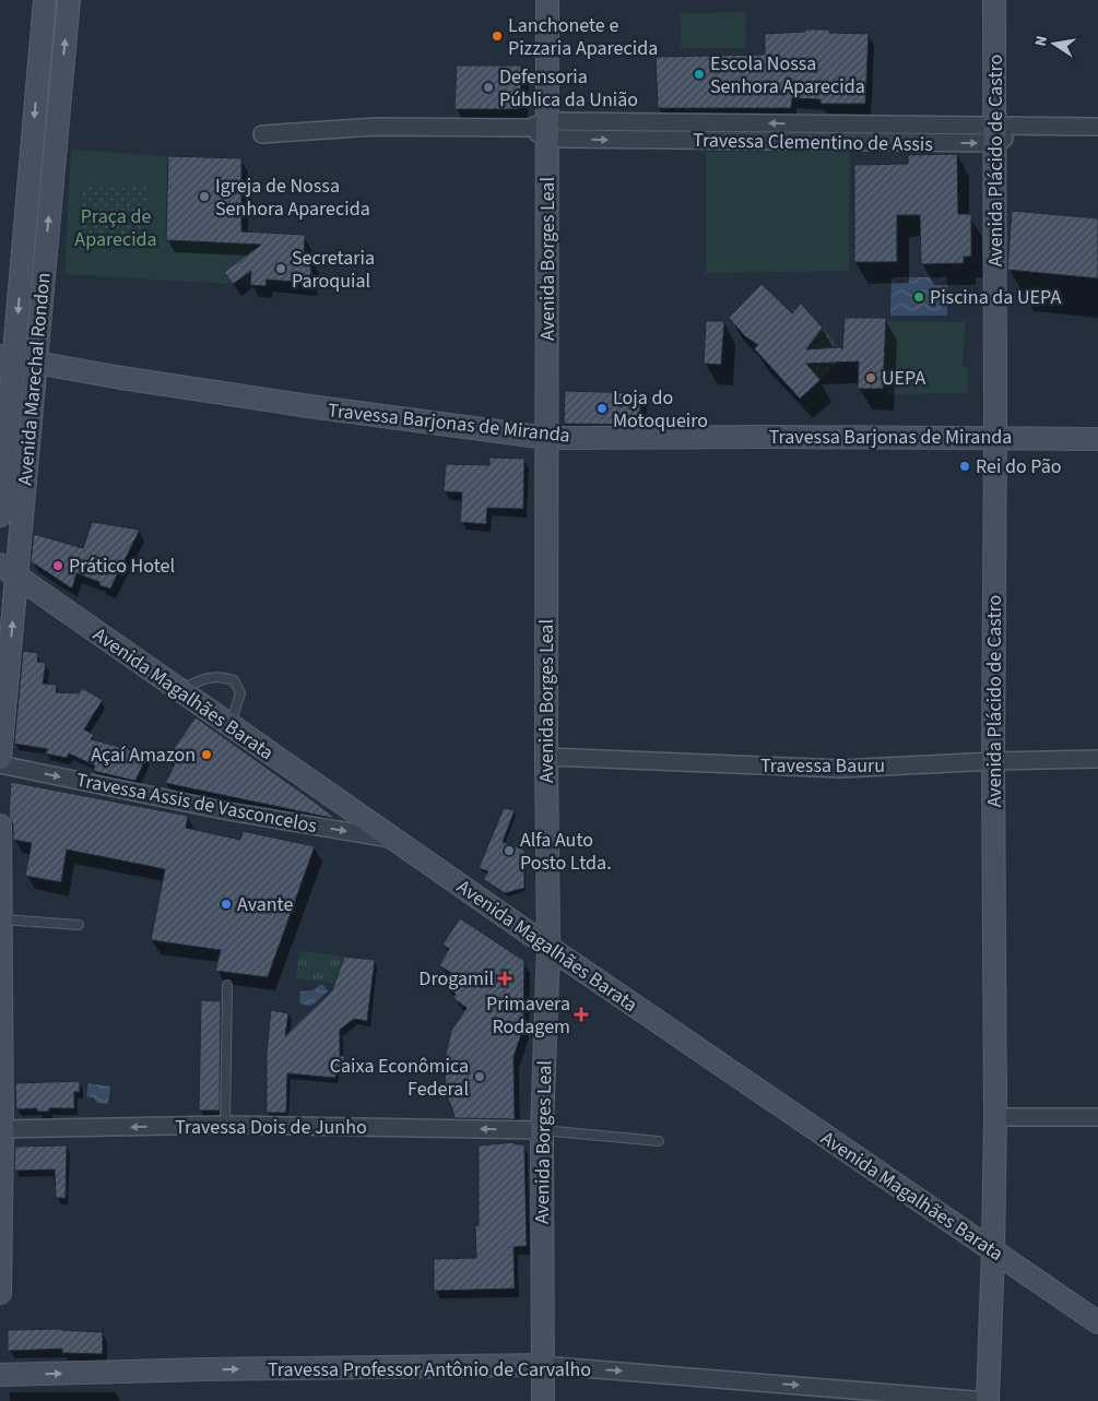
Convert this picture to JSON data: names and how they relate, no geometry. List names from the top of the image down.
{
  "streets": {
    "main road": [
      "Avenida Plácido de Castro",
      "Avenida Borges Leal",
      "Avenida Marechal Rondon",
      "Travessa Barjonas de Miranda",
      "Avenida Magalhães Barata",
      "Travessa Professor Antônio de Carvalho"
    ],
    "street": [
      "Travessa Clementino de Assis",
      "Travessa Bauru",
      "Travessa Assis de Vasconcelos",
      "Travessa Dois de Junho"
    ]
  },
  "crossings": [
    ["Travessa Clementino de Assis", "Avenida Plácido de Castro"],
    ["Travessa Clementino de Assis", "Avenida Borges Leal"],
    ["Avenida Plácido de Castro", "Travessa Barjonas de Miranda"],
    ["Avenida Plácido de Castro", "Avenida Magalhães Barata"],
    ["Avenida Plácido de Castro", "Travessa Bauru"],
    ["Avenida Plácido de Castro", "Travessa Professor Antônio de Carvalho"],
    ["Avenida Borges Leal", "Travessa Barjonas de Miranda"],
    ["Avenida Borges Leal", "Avenida Magalhães Barata"],
    ["Avenida Borges Leal", "Travessa Bauru"],
    ["Avenida Borges Leal", "Travessa Dois de Junho"],
    ["Avenida Borges Leal", "Travessa Professor Antônio de Carvalho"],
    ["Avenida Marechal Rondon", "Travessa Barjonas de Miranda"],
    ["Avenida Marechal Rondon", "Avenida Magalhães Barata"],
    ["Avenida Magalhães Barata", "Travessa Assis de Vasconcelos"]
  ],
  "one_way": ["Travessa Assis de Vasconcelos", "Travessa Dois de Junho", "Travessa Professor Antônio de Carvalho"],
  "parks": ["Praça de Aparecida"],
  "places": {
    "other": [
      "Lanchonete e Pizzaria Aparecida",
      "Escola Nossa Senhora Aparecida",
      "Defensoria Pública da União",
      "Igreja de Nossa Senhora Aparecida",
      "Secretaria Paroquial",
      "Piscina da UEPA",
      "UEPA",
      "Loja do Motoqueiro",
      "Rei do Pão",
      "Prático Hotel",
      "Açaí Amazon",
      "Alfa Auto Posto Ltda.",
      "Avante",
      "Caixa Econômica Federal"
    ],
    "health": ["Drogamil", "Primavera Rodagem"]
  },
  "north": "left"
}
